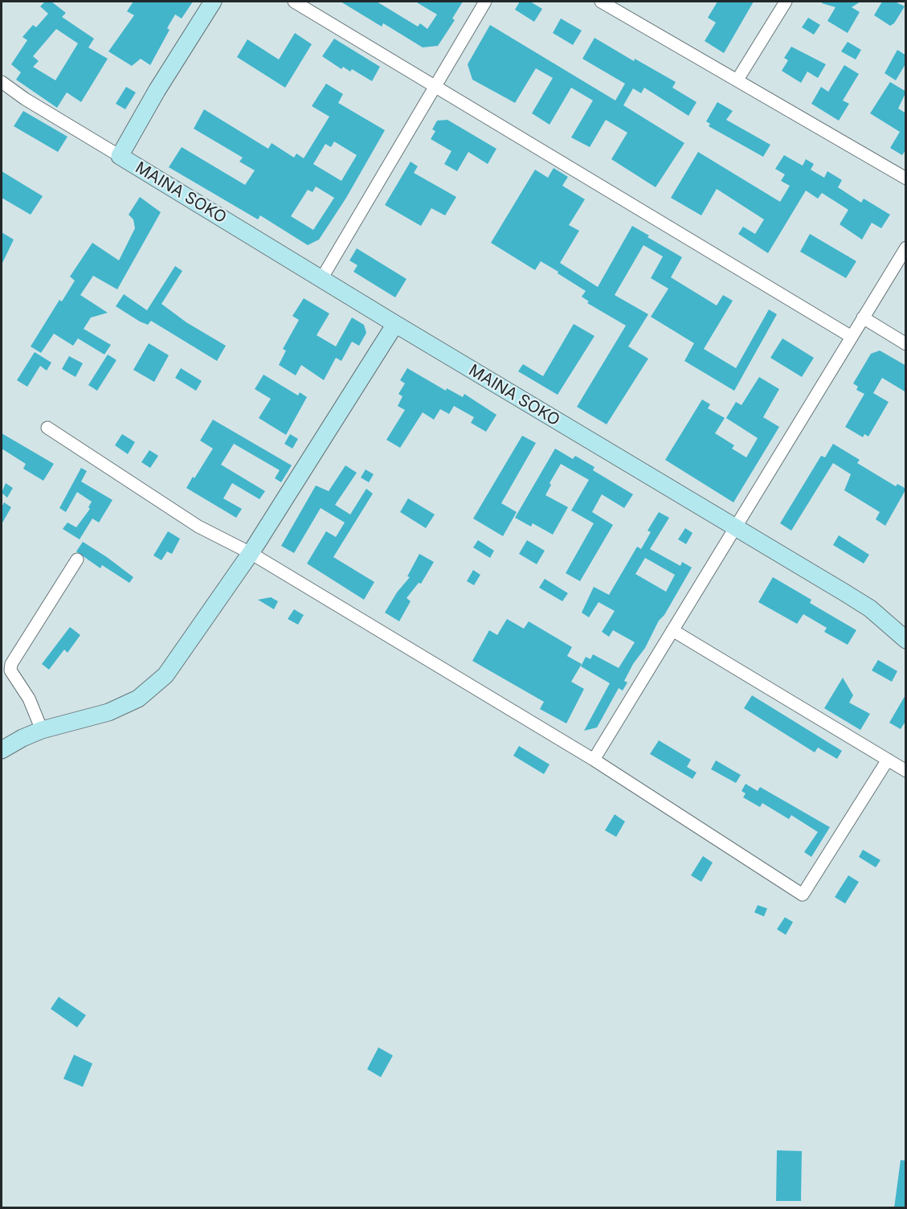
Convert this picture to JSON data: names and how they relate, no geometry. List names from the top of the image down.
{
  "streets": {
    "street": ["MAINA SOKO"]
  }
}
